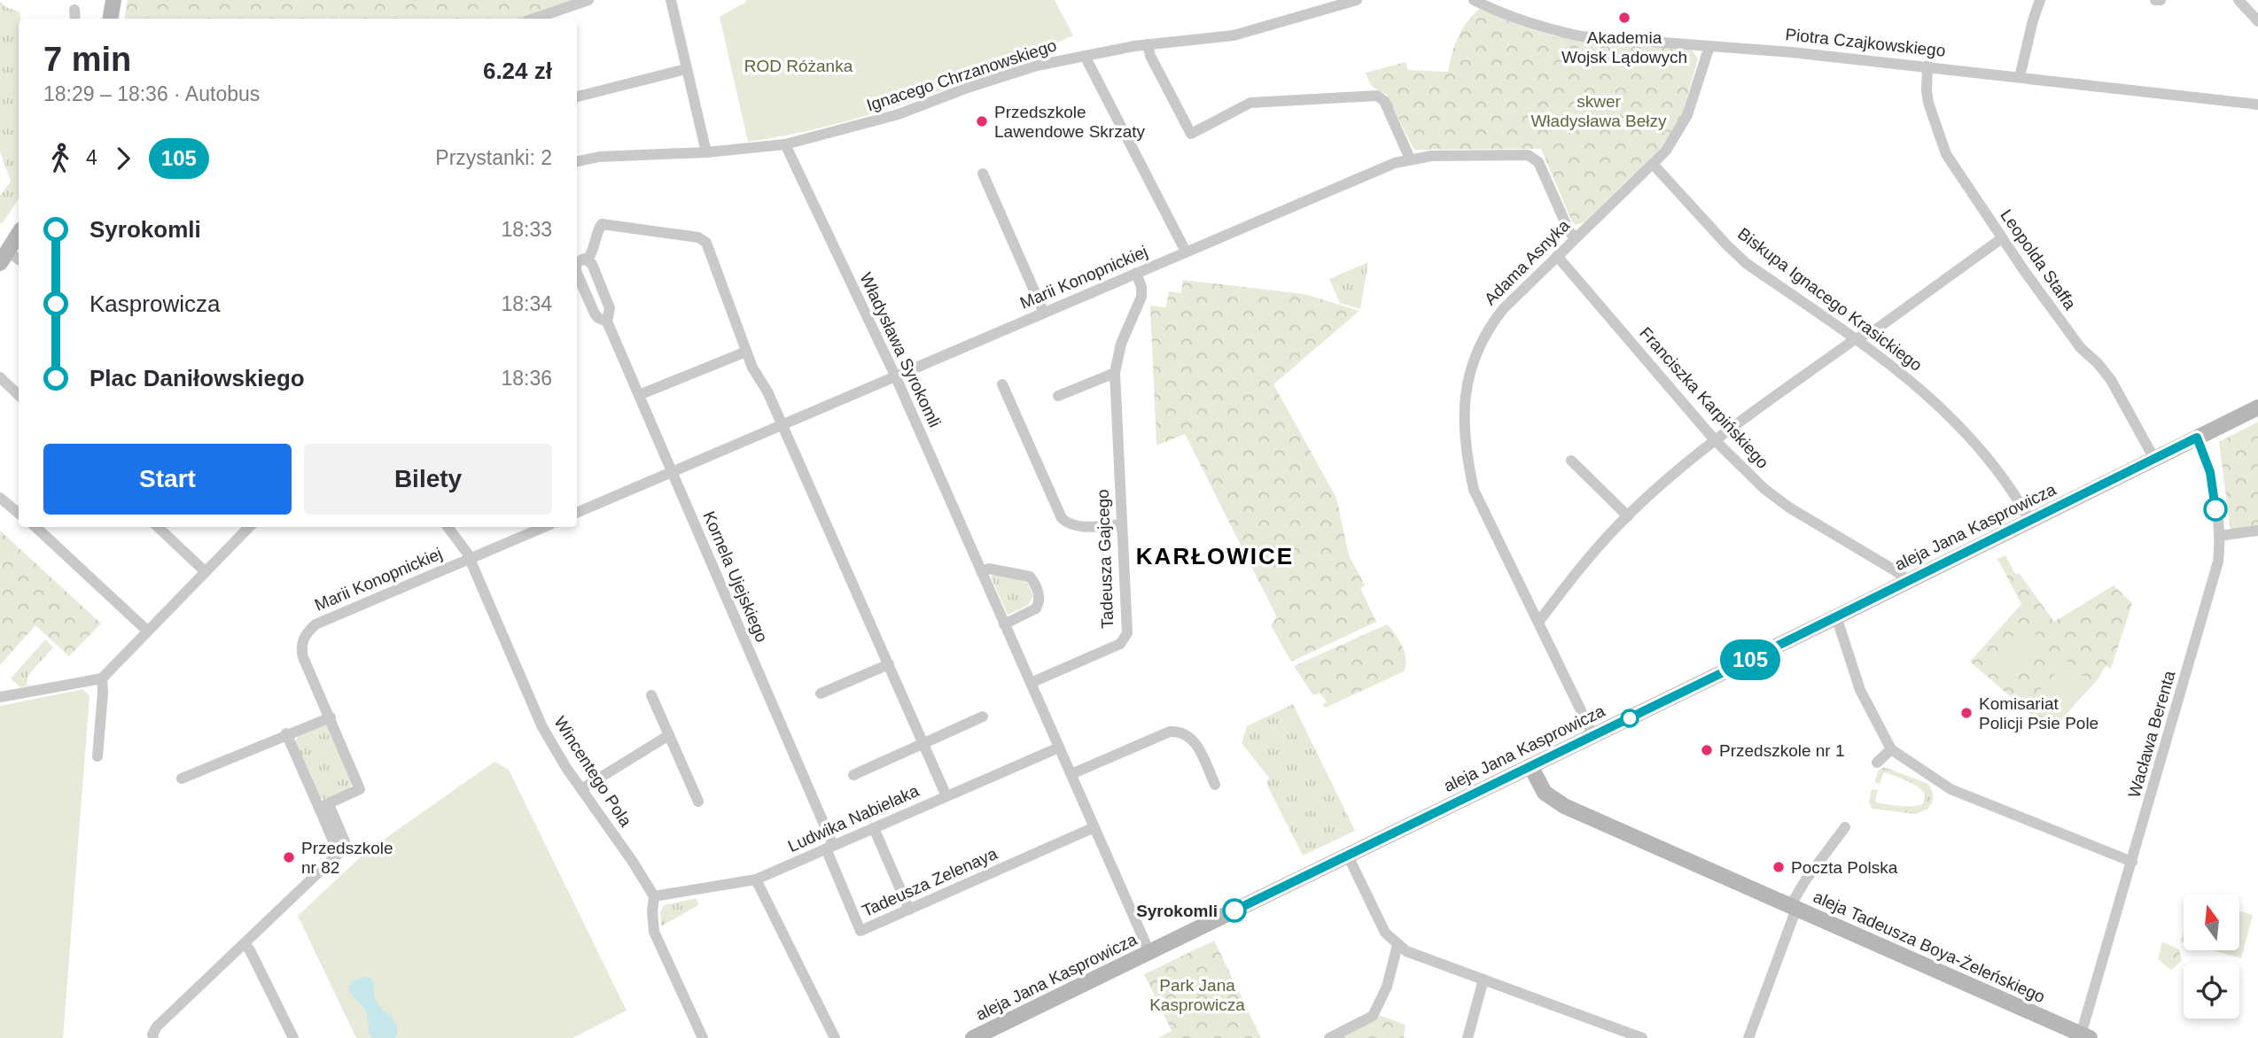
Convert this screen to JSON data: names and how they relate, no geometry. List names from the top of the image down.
{
  "streets": {
    "street": [
      "Piotra Czajkowskiego",
      "Ignacego Chrzanowskiego",
      "Leopolda Staffa",
      "Adama Asnyka",
      "Marii Konopnickiej",
      "Biskupa Ignacego Krasickiego",
      "Władysława Syrokomli",
      "Franciszka Karpińskiego",
      "aleja Jana Kasprowicza",
      "Tadeusza Gajcego",
      "Kornela Ujejskiego",
      "Wacława Berenta",
      "Wincentego Pola",
      "Ludwika Nabielaka",
      "Tadeusza Zelenaya",
      "aleja Tadeusza Boya-Żeleńskiego"
    ]
  },
  "crossings": [
    ["Piotra Czajkowskiego", "Leopolda Staffa"],
    ["Piotra Czajkowskiego", "Adama Asnyka"],
    ["Ignacego Chrzanowskiego", "Władysława Syrokomli"],
    ["Leopolda Staffa", "aleja Jana Kasprowicza"],
    ["Adama Asnyka", "Marii Konopnickiej"],
    ["Adama Asnyka", "Biskupa Ignacego Krasickiego"],
    ["Adama Asnyka", "Franciszka Karpińskiego"],
    ["Adama Asnyka", "aleja Jana Kasprowicza"],
    ["Marii Konopnickiej", "Władysława Syrokomli"],
    ["Marii Konopnickiej", "Tadeusza Gajcego"],
    ["Marii Konopnickiej", "Kornela Ujejskiego"],
    ["Marii Konopnickiej", "Wincentego Pola"],
    ["Biskupa Ignacego Krasickiego", "aleja Jana Kasprowicza"],
    ["Władysława Syrokomli", "aleja Jana Kasprowicza"],
    ["Władysława Syrokomli", "Tadeusza Gajcego"],
    ["Władysława Syrokomli", "Ludwika Nabielaka"],
    ["Władysława Syrokomli", "Tadeusza Zelenaya"],
    ["Franciszka Karpińskiego", "aleja Jana Kasprowicza"],
    ["aleja Jana Kasprowicza", "Wacława Berenta"],
    ["aleja Jana Kasprowicza", "aleja Tadeusza Boya-Żeleńskiego"],
    ["Kornela Ujejskiego", "Ludwika Nabielaka"],
    ["Kornela Ujejskiego", "Tadeusza Zelenaya"],
    ["Wacława Berenta", "aleja Tadeusza Boya-Żeleńskiego"],
    ["Wincentego Pola", "Ludwika Nabielaka"],
    ["Ludwika Nabielaka", "Tadeusza Zelenaya"]
  ],
  "districts": ["KARŁOWICE"],
  "parks": ["ROD Różanka", "skwer Władysława Bełzy", "Park Jana Kasprowicza"],
  "places": [
    "Akademia Wojsk Lądowych",
    "Przedszkole Lawendowe Skrzaty",
    "Komisariat Policji Psie Pole",
    "Przedszkole nr 1",
    "Przedszkole nr 82",
    "Poczta Polska",
    "Syrokomli"
  ],
  "lines": ["bus line 105"],
  "north": "top",
  "page": {
    "on_map": "105",
    "heading": ["7 min", "18:29 – 18:36 · Autobus", "6.24 zł"],
    "legs": ["4", "105", "Przystanki: 2"],
    "list": [
      {
        "name": "Syrokomli",
        "value": "18:33"
      },
      {
        "name": "Kasprowicza",
        "value": "18:34"
      },
      {
        "name": "Plac Daniłowskiego",
        "value": "18:36"
      }
    ],
    "buttons": ["Start", "Bilety"]
  }
}
